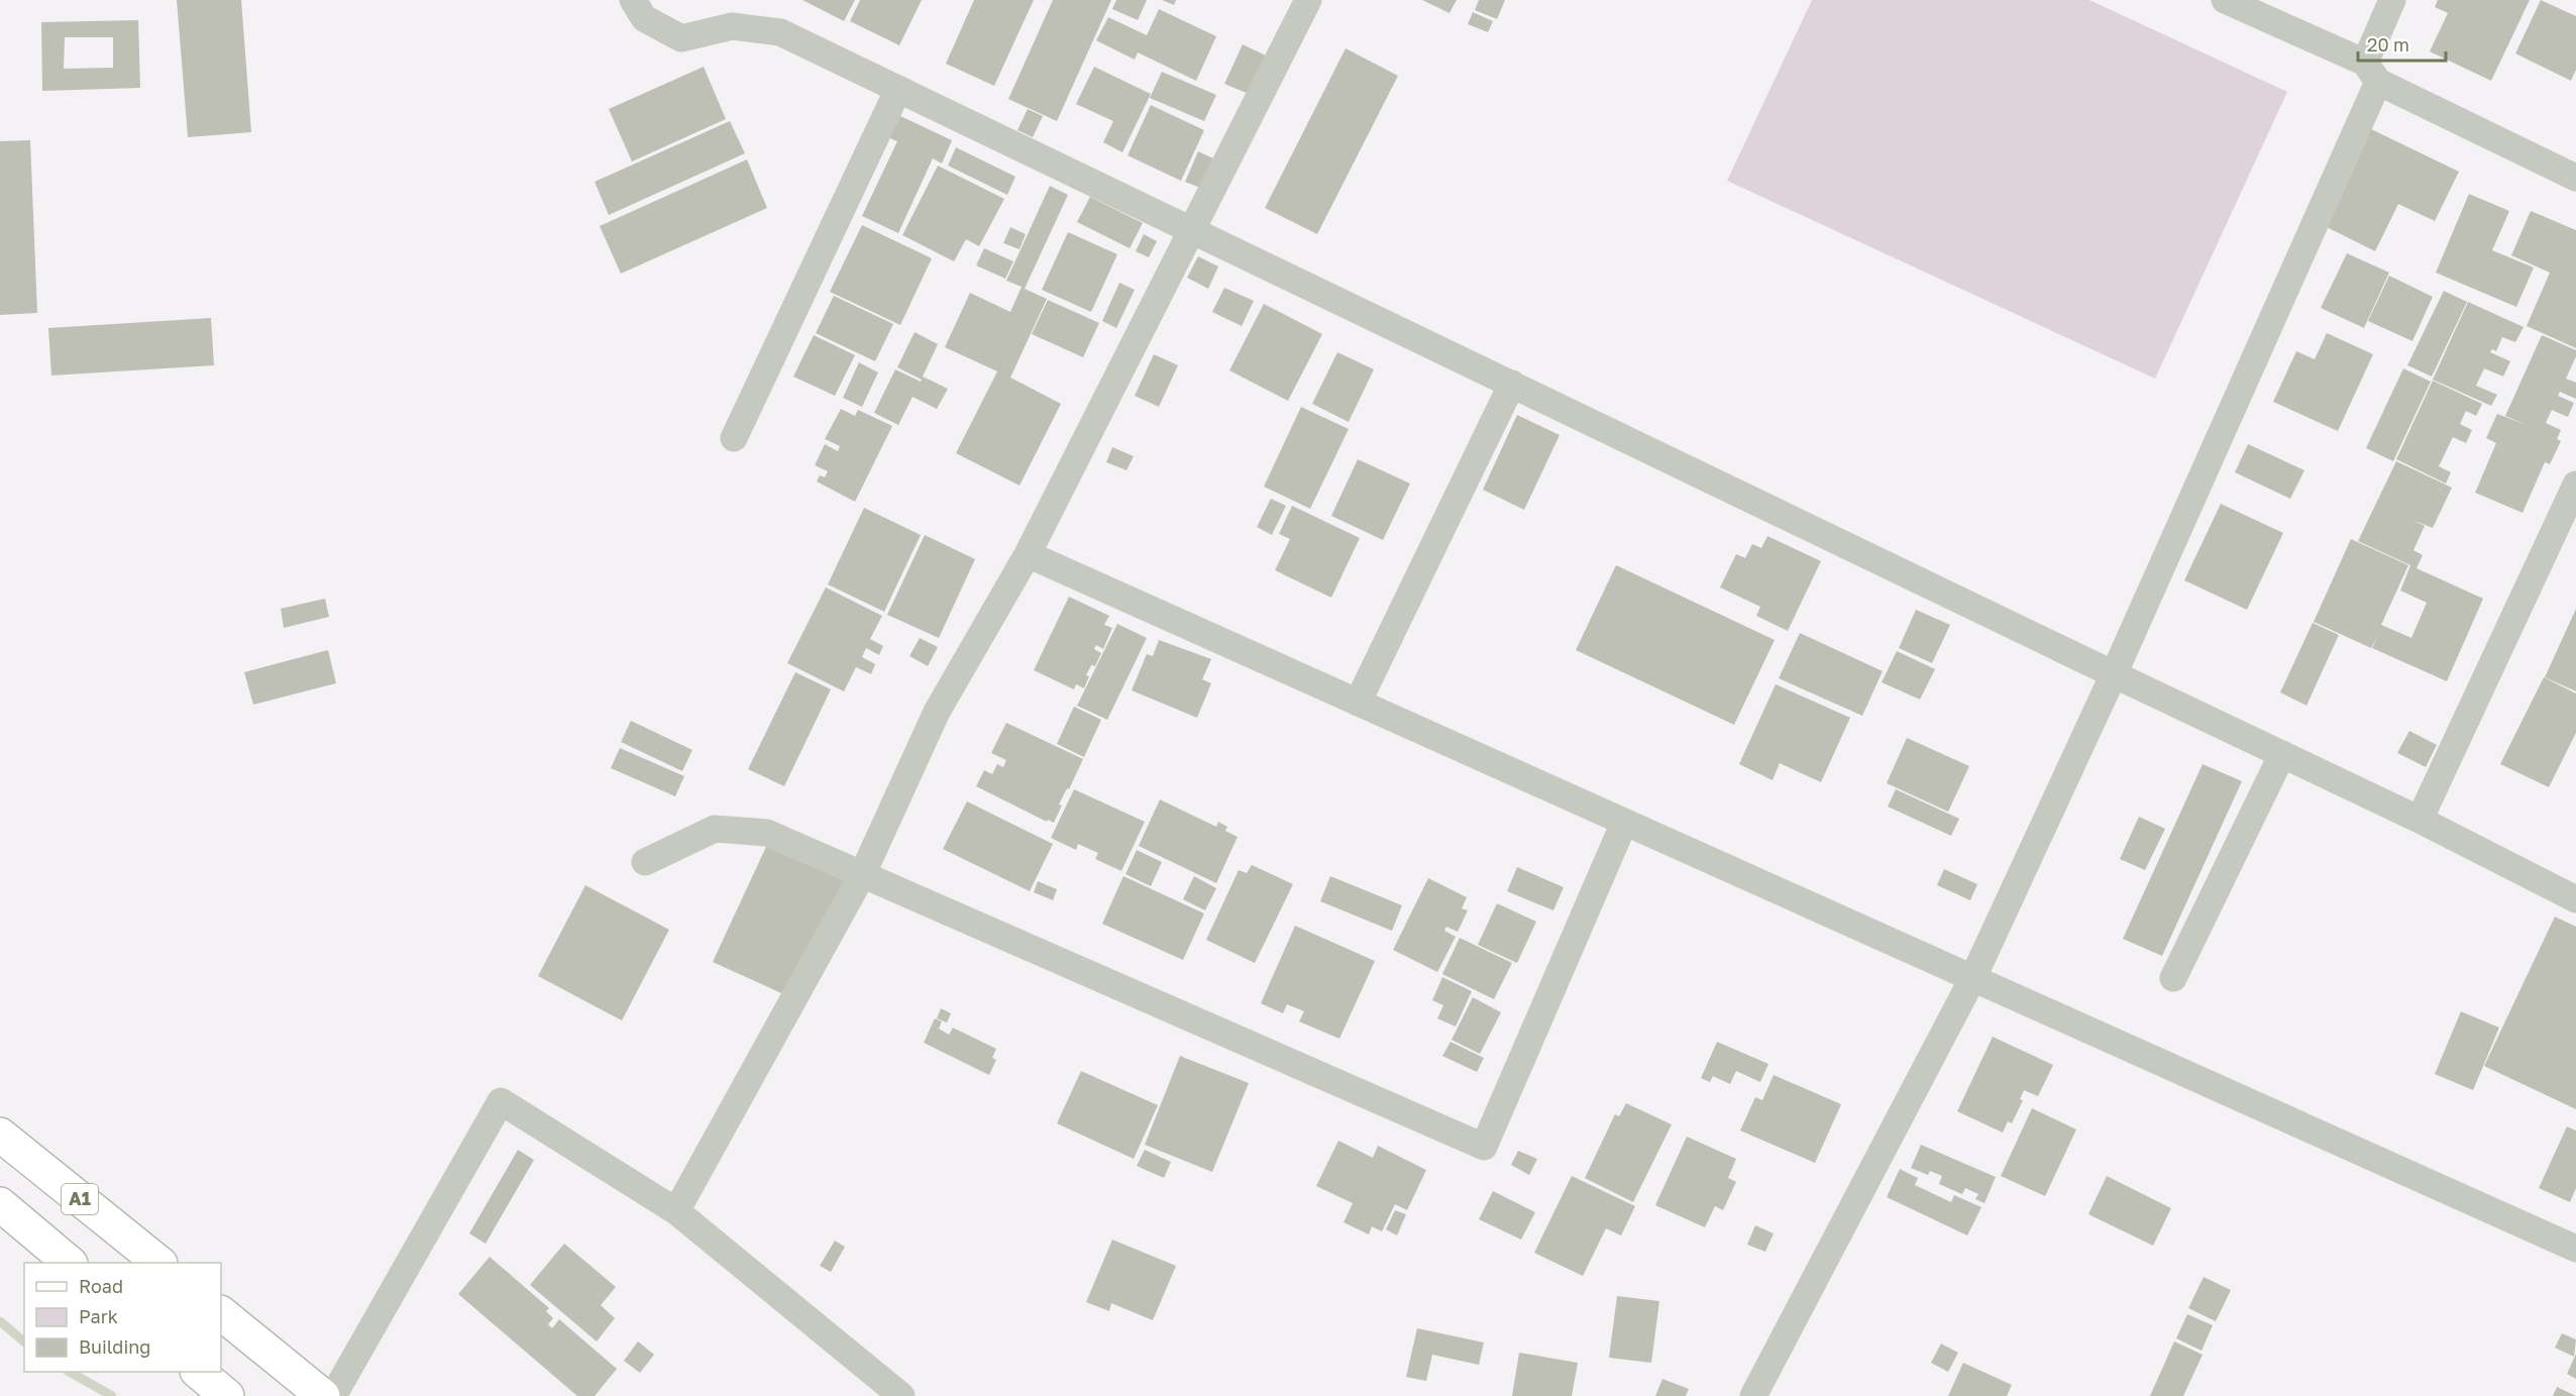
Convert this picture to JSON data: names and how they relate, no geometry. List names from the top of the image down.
{
  "streets": {
    "main road": ["A1"]
  },
  "legend": ["Road", "Park", "Building"],
  "scale_bar": "20 m"
}
